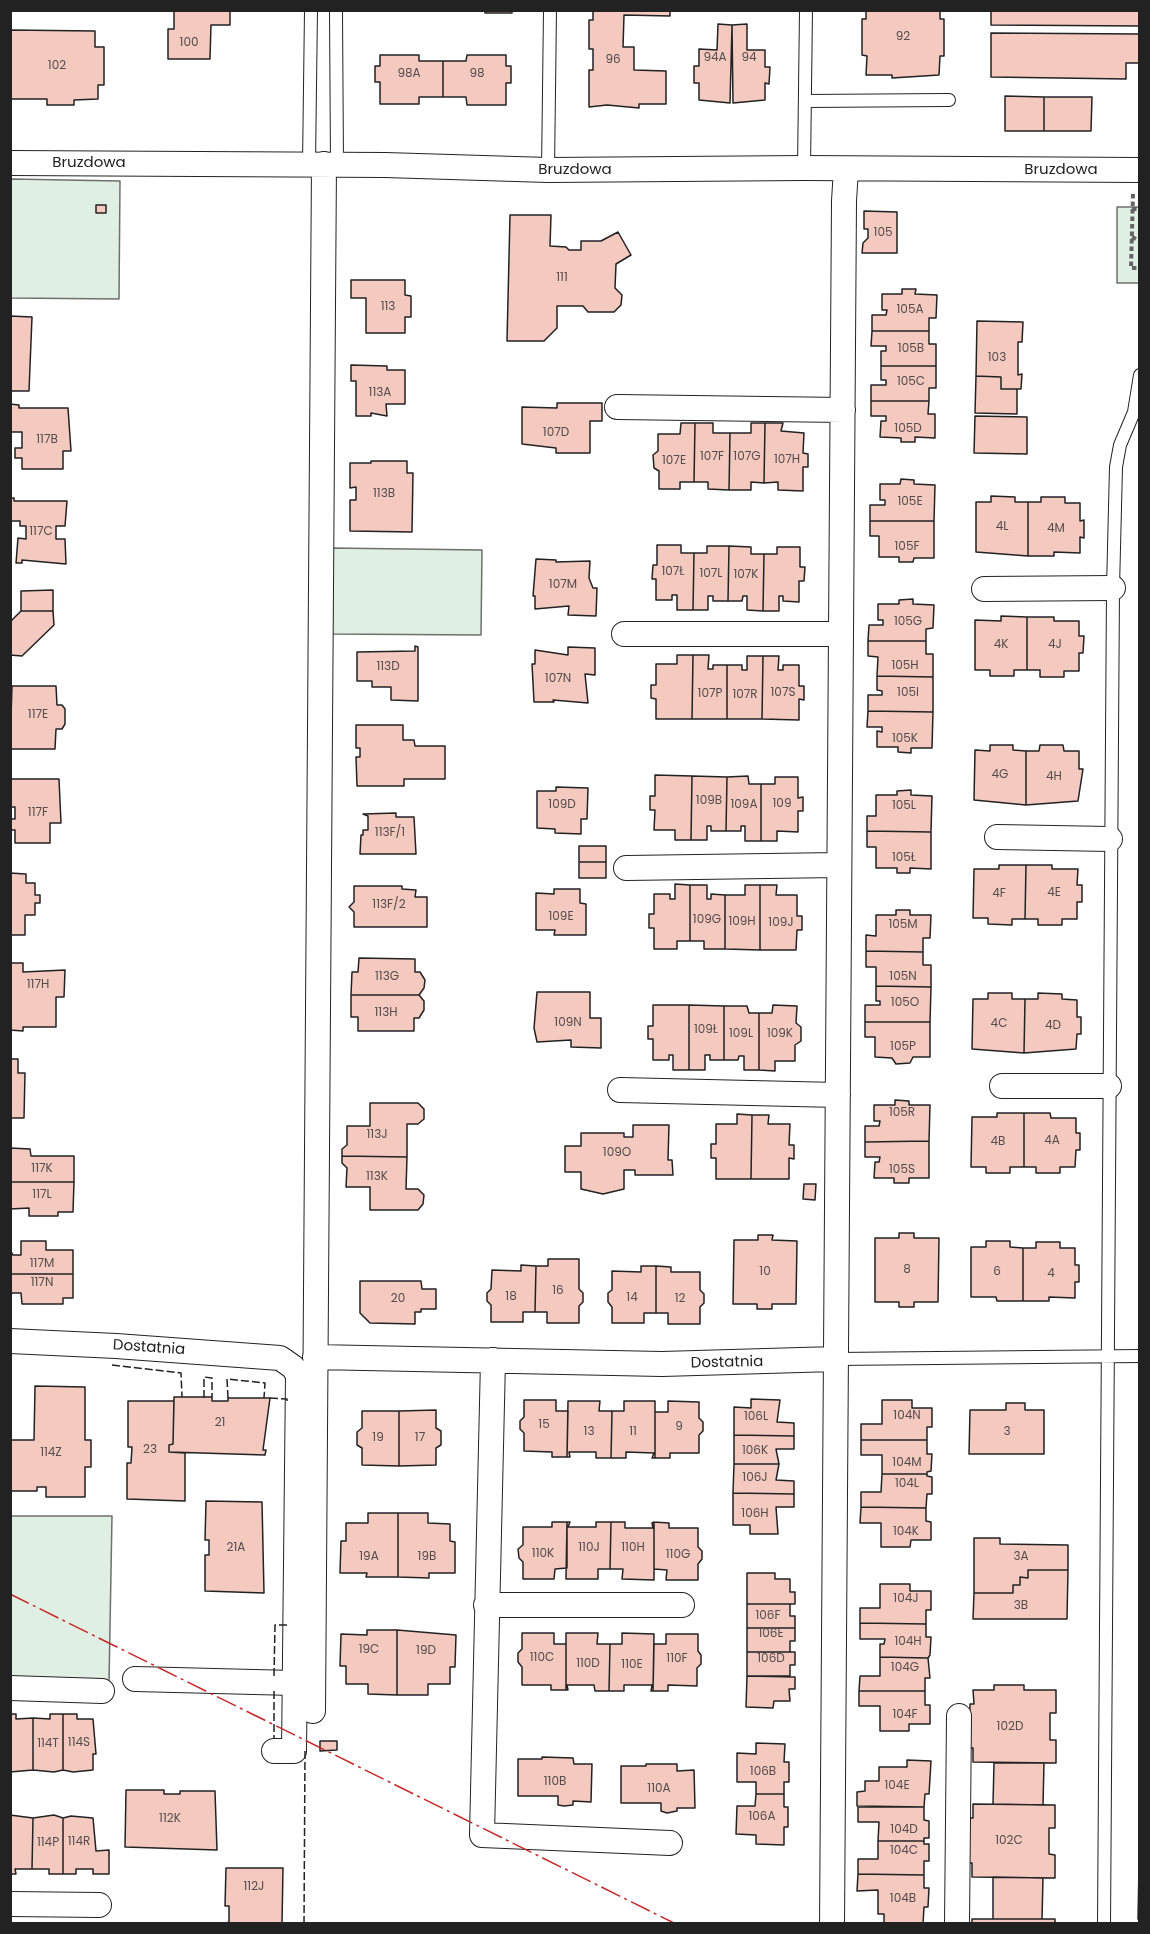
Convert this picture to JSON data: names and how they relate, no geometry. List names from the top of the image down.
{
  "streets": {
    "street": ["Bruzdowa", "Dostatnia"]
  },
  "house_numbers": [
    "92",
    "100",
    "94A",
    "94",
    "96",
    "102",
    "98A",
    "98",
    "105",
    "111",
    "113",
    "105A",
    "105B",
    "103",
    "105C",
    "113A",
    "105D",
    "107D",
    "117B",
    "107F",
    "107G",
    "107H",
    "107E",
    "113B",
    "105E",
    "4L",
    "4M",
    "117C",
    "105F",
    "107Ł",
    "107L",
    "107K",
    "107M",
    "105G",
    "4K",
    "4J",
    "105H",
    "113D",
    "107N",
    "107S",
    "105I",
    "107P",
    "107R",
    "117E",
    "105K",
    "4G",
    "4H",
    "109B",
    "109",
    "109D",
    "109A",
    "105L",
    "117F",
    "113F/1",
    "105Ł",
    "4E",
    "4F",
    "113F/2",
    "109E",
    "109G",
    "109H",
    "109J",
    "105M",
    "113G",
    "105N",
    "117H",
    "105O",
    "113H",
    "109N",
    "4C",
    "4D",
    "109Ł",
    "109L",
    "109K",
    "105P",
    "105R",
    "113J",
    "4A",
    "4B",
    "109O",
    "117K",
    "105S",
    "113K",
    "117L",
    "117M",
    "8",
    "10",
    "6",
    "4",
    "117N",
    "16",
    "18",
    "14",
    "20",
    "12",
    "104N",
    "106L",
    "21",
    "15",
    "9",
    "13",
    "11",
    "3",
    "19",
    "17",
    "23",
    "106K",
    "114Z",
    "104M",
    "106J",
    "104L",
    "106H",
    "104K",
    "21A",
    "110J",
    "110H",
    "110K",
    "110G",
    "19A",
    "19B",
    "3A",
    "104J",
    "3B",
    "106F",
    "106E",
    "104H",
    "19C",
    "19D",
    "110C",
    "110F",
    "106D",
    "110D",
    "110E",
    "104G",
    "104F",
    "102D",
    "114S",
    "114T",
    "106B",
    "110B",
    "104E",
    "110A",
    "106A",
    "112K",
    "104D",
    "102C",
    "114R",
    "114P",
    "104C",
    "112J",
    "104B"
  ]
}
